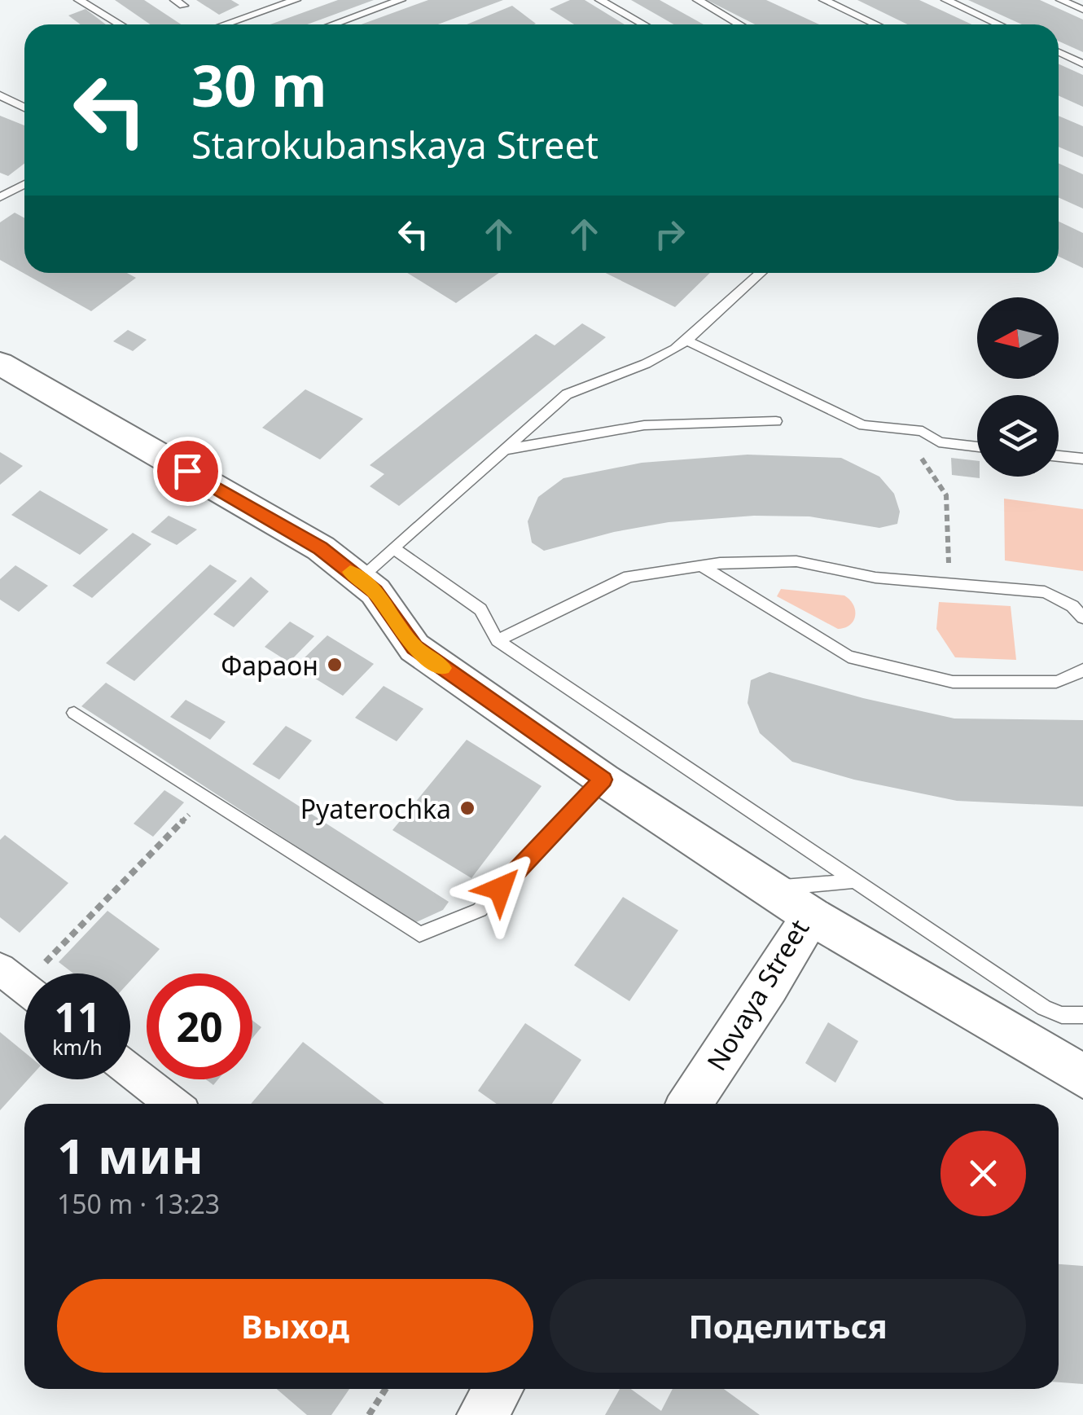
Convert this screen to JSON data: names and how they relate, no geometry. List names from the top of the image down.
{
  "streets": {
    "street": ["Novaya Street"]
  },
  "places": ["Фараон", "Pyaterochka"],
  "north": "left",
  "page": {
    "turn": ["30 m", "Starokubanskaya Street"],
    "speed": "11 km/h",
    "limit": "20",
    "heading": ["1 мин", "150 m · 13:23"],
    "buttons": ["Выход", "Поделиться"]
  }
}
